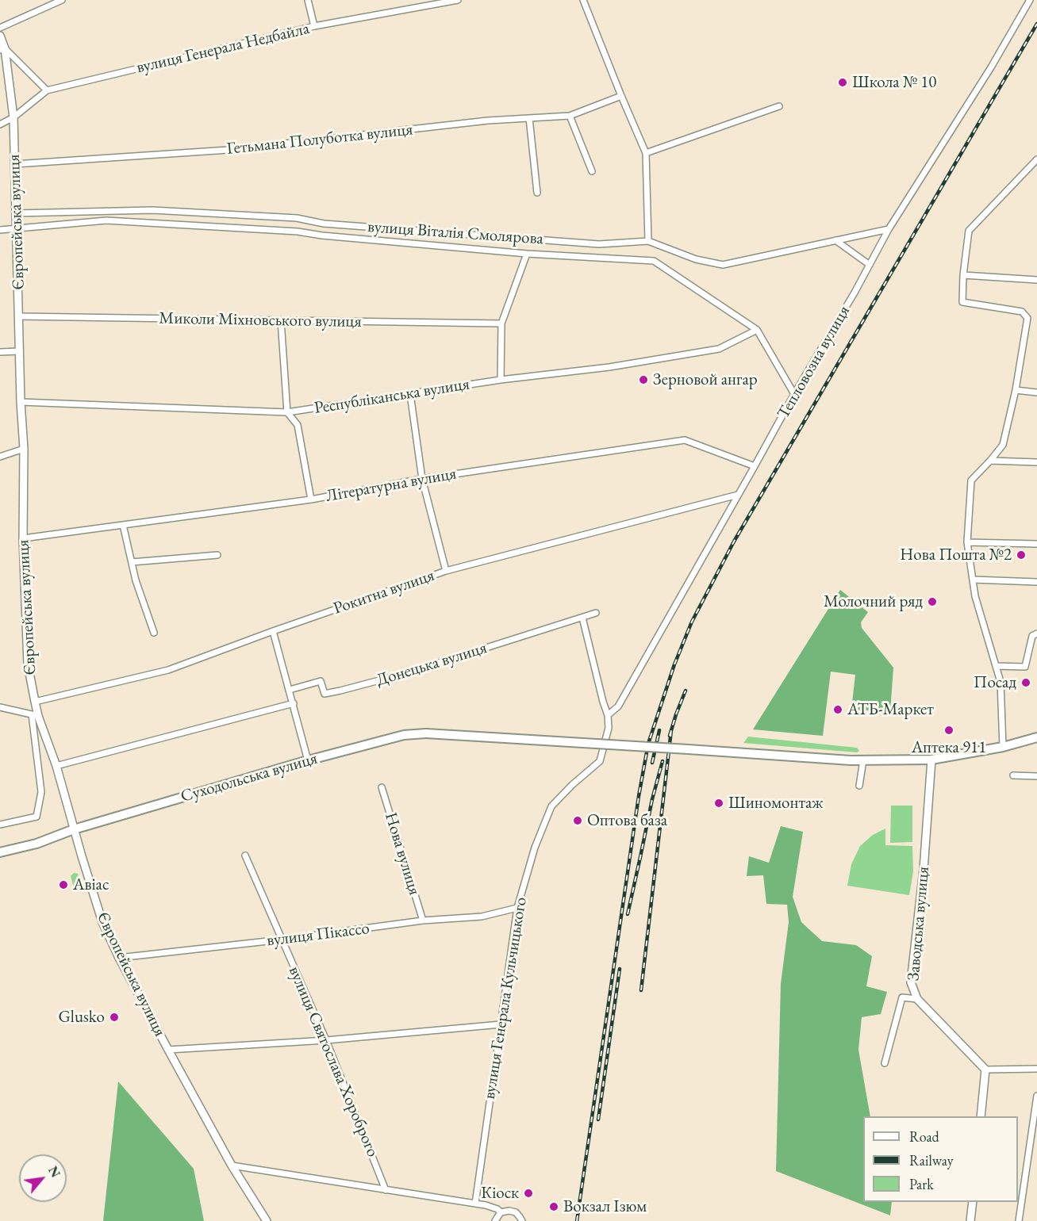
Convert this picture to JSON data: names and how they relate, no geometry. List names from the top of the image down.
{
  "streets": {
    "main road": ["Суходольська вулиця"],
    "street": [
      "вулиця Генерала Недбайла",
      "Гетьмана Полуботка вулиця",
      "Європейська вулиця",
      "вулиця Віталія Смолярова",
      "Миколи Міхновського вулиця",
      "Тепловозна вулиця",
      "Республіканська вулиця",
      "Літературна вулиця",
      "Рокитна вулиця",
      "Донецька вулиця",
      "Нова вулиця",
      "Заводська вулиця",
      "вулиця Пікассо",
      "вулиця Генерала Кульчицького",
      "вулиця Святослава Хороброго"
    ]
  },
  "crossings": [
    ["вулиця Генерала Недбайла", "Європейська вулиця"],
    ["Гетьмана Полуботка вулиця", "Європейська вулиця"],
    ["Європейська вулиця", "вулиця Віталія Смолярова"],
    ["Європейська вулиця", "Миколи Міхновського вулиця"],
    ["Європейська вулиця", "Республіканська вулиця"],
    ["Європейська вулиця", "Літературна вулиця"],
    ["Європейська вулиця", "Рокитна вулиця"],
    ["Європейська вулиця", "Суходольська вулиця"],
    ["Європейська вулиця", "вулиця Пікассо"],
    ["вулиця Віталія Смолярова", "Тепловозна вулиця"],
    ["вулиця Віталія Смолярова", "Республіканська вулиця"],
    ["Тепловозна вулиця", "Літературна вулиця"],
    ["Тепловозна вулиця", "Рокитна вулиця"],
    ["Тепловозна вулиця", "вулиця Генерала Кульчицького"],
    ["Суходольська вулиця", "Заводська вулиця"],
    ["Нова вулиця", "вулиця Пікассо"],
    ["вулиця Пікассо", "вулиця Генерала Кульчицького"],
    ["вулиця Пікассо", "вулиця Святослава Хороброго"]
  ],
  "places": [
    "Школа № 10",
    "Зерновой ангар",
    "Нова Пошта №2",
    "Молочний ряд",
    "Посад",
    "АТБ-Маркет",
    "Аптека 911",
    "Шиномонтаж",
    "Оптова база",
    "Авіас",
    "Glusko",
    "Кіоск",
    "Вокзал Ізюм"
  ],
  "legend": ["Road", "Railway", "Park"],
  "north": "top right"
}
